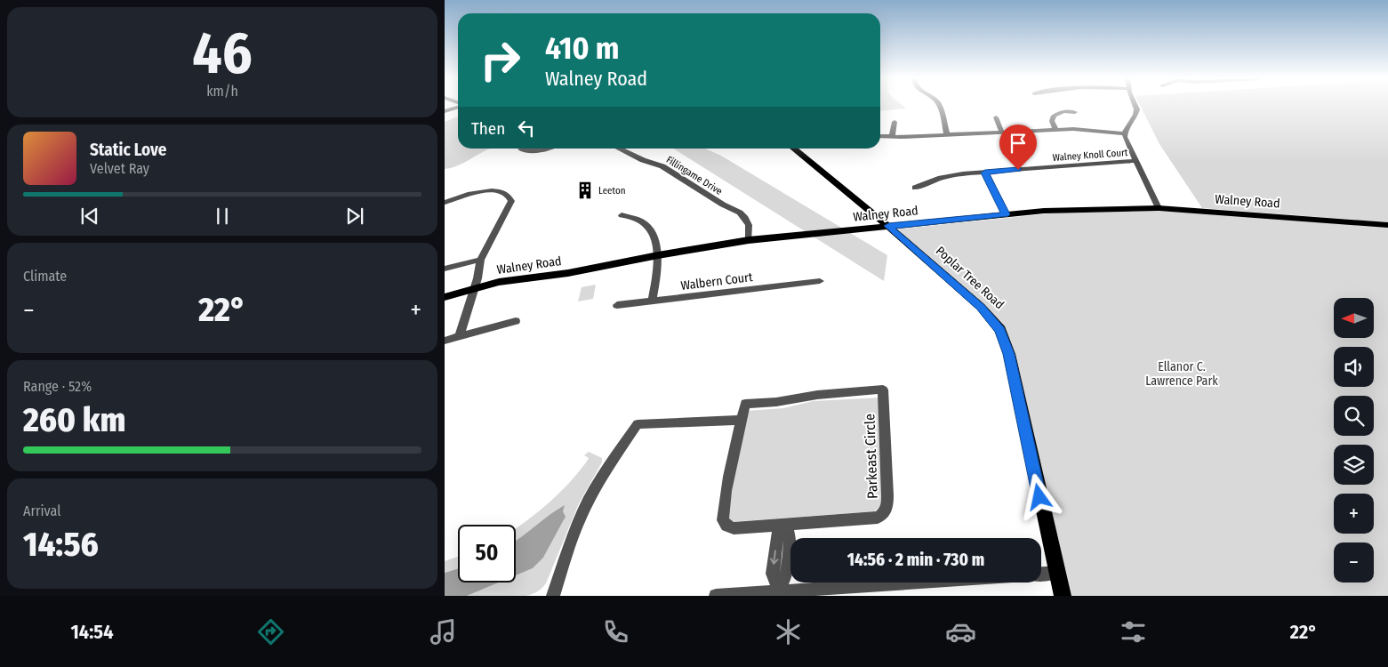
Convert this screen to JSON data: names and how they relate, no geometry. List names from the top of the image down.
{
  "streets": {
    "main road": ["Walney Road", "Poplar Tree Road"],
    "street": [
      "Walney Knoll Court",
      "Fillingame Drive",
      "Walbern Court",
      "Parkeast Circle"
    ]
  },
  "crossings": [
    ["Fillingame Drive", "Walney Road"],
    ["Walney Road", "Poplar Tree Road"]
  ],
  "parks": ["Ellanor C. Lawrence Park"],
  "places": {
    "building": ["Leeton"]
  },
  "north": "left",
  "page": {
    "tile": [
      ["46", "km/h"],
      "Climate",
      ["Range · 52%", "260 km"],
      ["Arrival", "14:56"]
    ],
    "turn": ["410 m", "Walney Road"],
    "then": "Then",
    "song": ["Static Love", "Velvet Ray"],
    "heat": ["−", "22°", "+"],
    "map_buttons": ["+", "−"],
    "limit": "50",
    "trip": "14:56 · 2 min · 730 m",
    "tabs": ["14:54", "22°"]
  }
}
